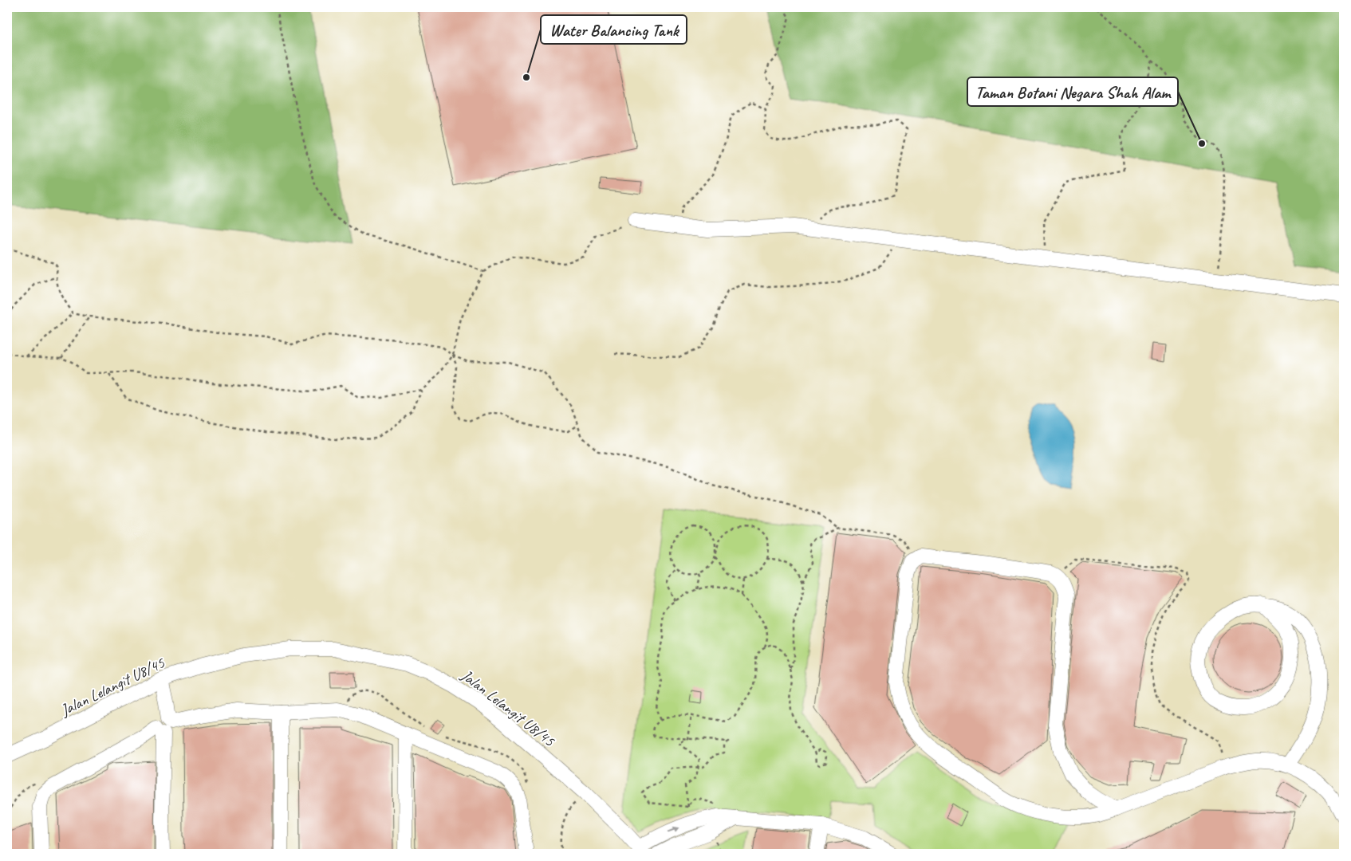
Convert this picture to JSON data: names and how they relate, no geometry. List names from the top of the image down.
{
  "streets": {
    "street": ["Jalan Lelangit U8/45"]
  },
  "places": ["Water Balancing Tank", "Taman Botani Negara Shah Alam"]
}
